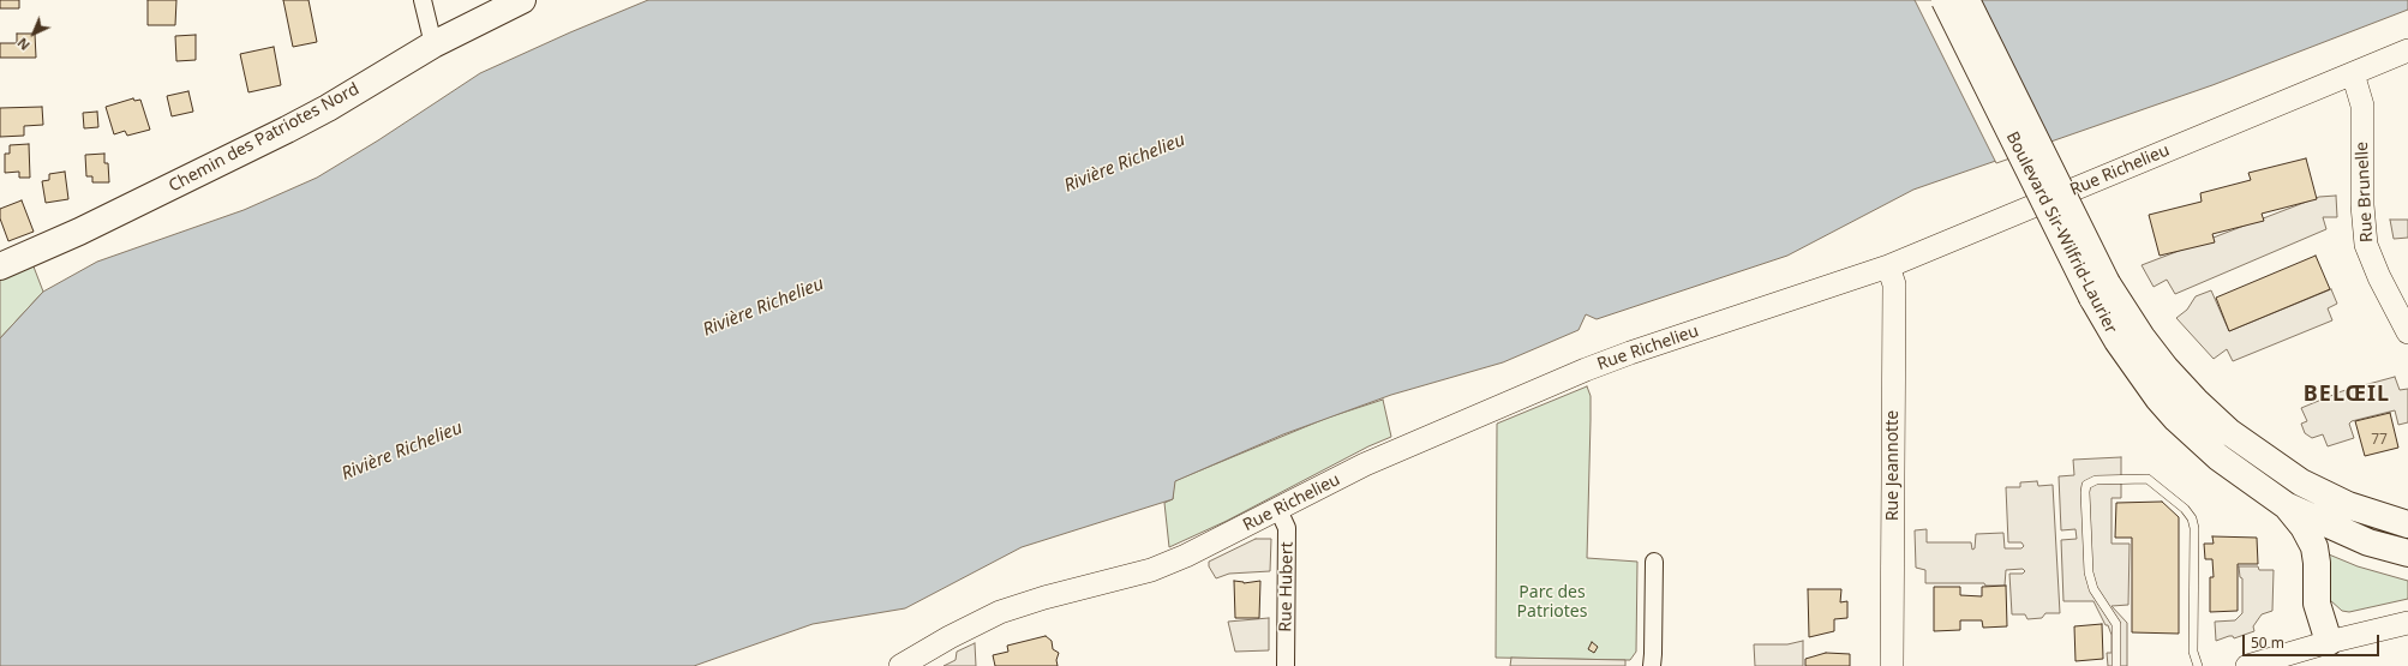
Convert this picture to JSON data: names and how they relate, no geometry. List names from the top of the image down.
{
  "streets": {
    "main road": [
      "Chemin des Patriotes Nord",
      "Rue Richelieu",
      "Rue Brunelle",
      "Boulevard Sir-Wilfrid-Laurier",
      "Rue Jeannotte"
    ],
    "street": ["Rue Hubert"]
  },
  "crossings": [
    ["Rue Richelieu", "Rue Brunelle"],
    ["Rue Richelieu", "Rue Jeannotte"],
    ["Rue Richelieu", "Rue Hubert"]
  ],
  "districts": ["BELŒIL"],
  "water": ["Rivière Richelieu"],
  "parks": ["Parc des Patriotes"],
  "house_numbers": ["77"],
  "scale_bar": "50 m",
  "north": "bottom left"
}
